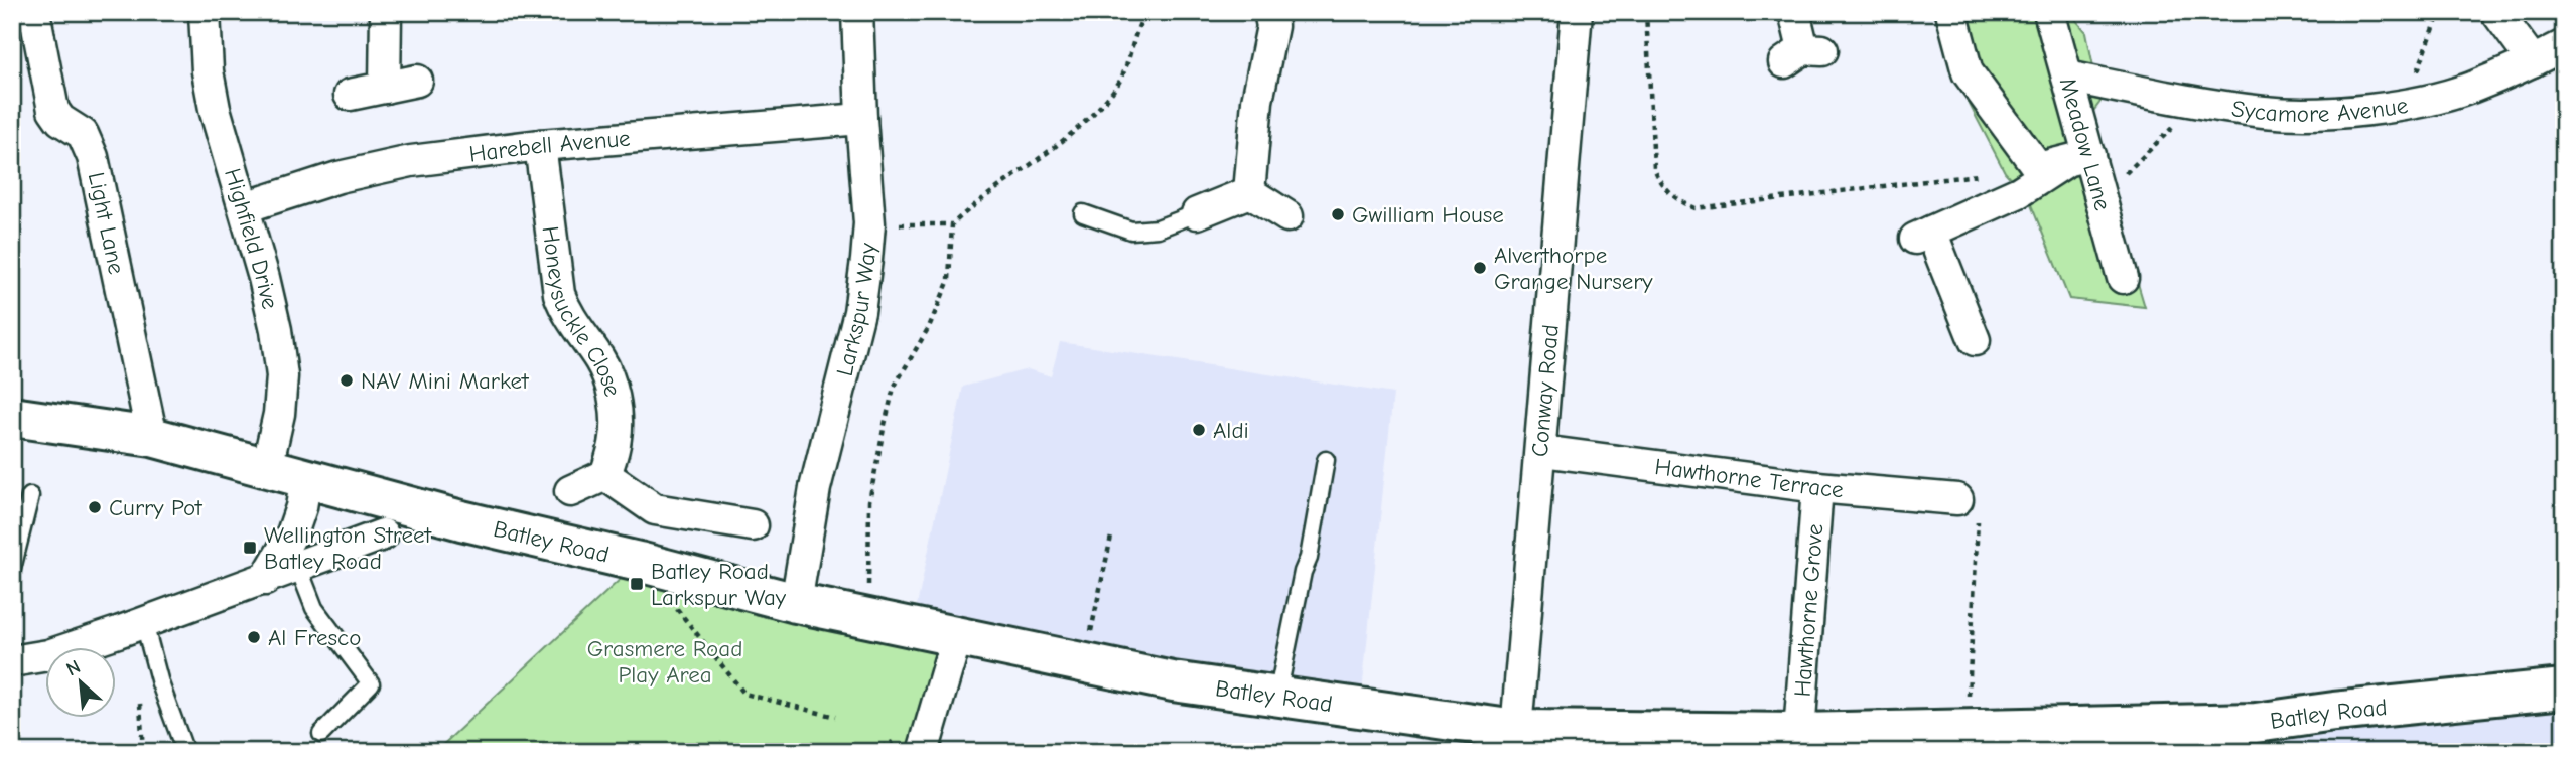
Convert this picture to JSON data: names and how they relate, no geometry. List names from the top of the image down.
{
  "streets": {
    "street": [
      "Sycamore Avenue",
      "Meadow Lane",
      "Harebell Avenue",
      "Light Lane",
      "Highfield Drive",
      "Larkspur Way",
      "Honeysuckle Close",
      "Conway Road",
      "Hawthorne Terrace",
      "Batley Road",
      "Hawthorne Grove"
    ]
  },
  "crossings": [
    ["Sycamore Avenue", "Meadow Lane"],
    ["Harebell Avenue", "Highfield Drive"],
    ["Harebell Avenue", "Larkspur Way"],
    ["Harebell Avenue", "Honeysuckle Close"],
    ["Light Lane", "Batley Road"],
    ["Highfield Drive", "Batley Road"],
    ["Larkspur Way", "Batley Road"],
    ["Conway Road", "Hawthorne Terrace"],
    ["Conway Road", "Batley Road"],
    ["Hawthorne Terrace", "Hawthorne Grove"],
    ["Batley Road", "Hawthorne Grove"]
  ],
  "parks": ["Grasmere Road Play Area"],
  "places": {
    "other": [
      "Gwilliam House",
      "Alverthorpe Grange Nursery",
      "NAV Mini Market",
      "Aldi",
      "Curry Pot",
      "Al Fresco"
    ],
    "transit": ["Wellington Street Batley Road", "Batley Road Larkspur Way"]
  },
  "north": "top left"
}
